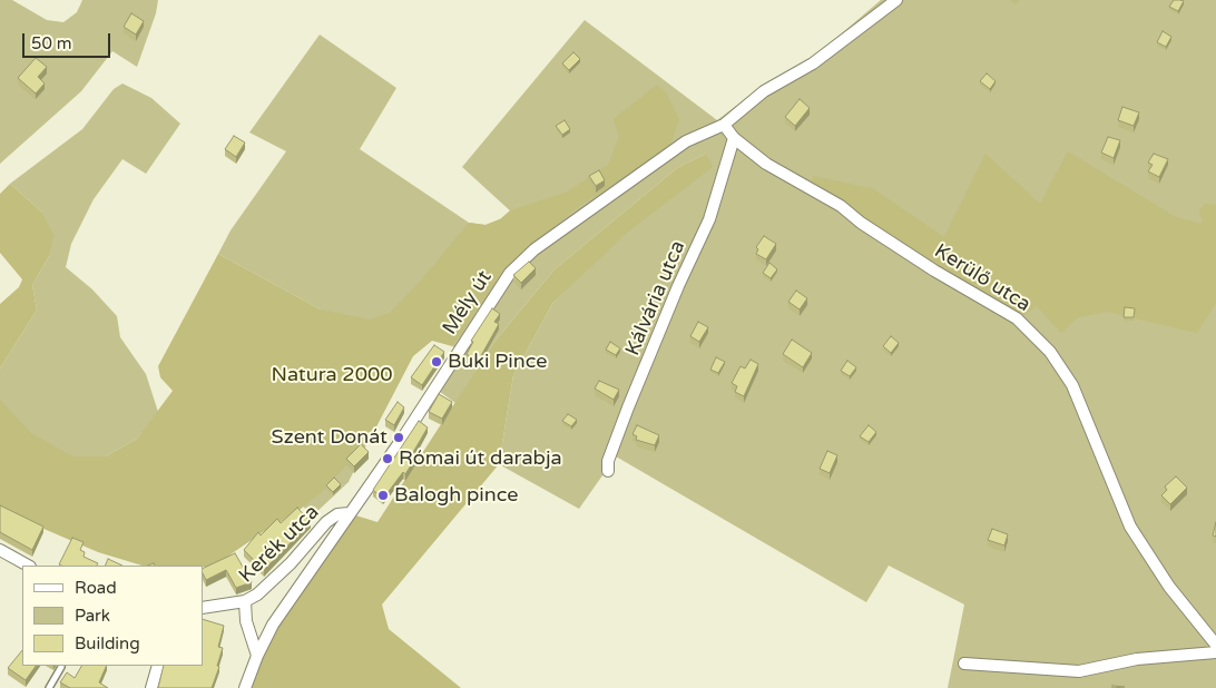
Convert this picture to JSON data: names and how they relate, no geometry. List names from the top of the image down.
{
  "streets": {
    "street": [
      "Kerülő utca",
      "Kálvária utca",
      "Mély út",
      "Kerék utca"
    ]
  },
  "crossings": [
    ["Kerülő utca", "Kálvária utca"],
    ["Kerülő utca", "Mély út"],
    ["Mély út", "Kerék utca"]
  ],
  "parks": ["Natura 2000"],
  "places": [
    "Buki Pince",
    "Szent Donát",
    "Római út darabja",
    "Balogh pince"
  ],
  "legend": ["Road", "Park", "Building"],
  "scale_bar": "50 m"
}
